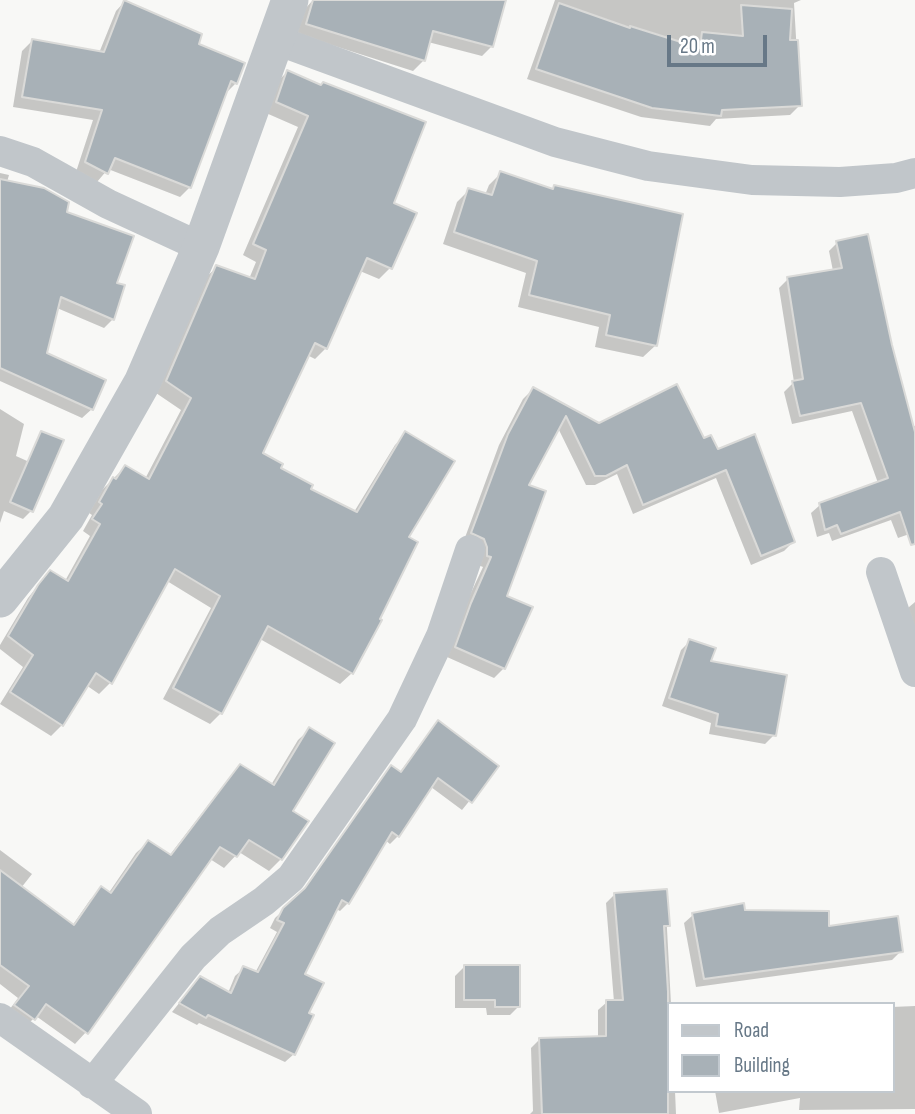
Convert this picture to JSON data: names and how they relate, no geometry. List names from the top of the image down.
{
  "legend": ["Road", "Building"],
  "scale_bar": "20 m"
}
